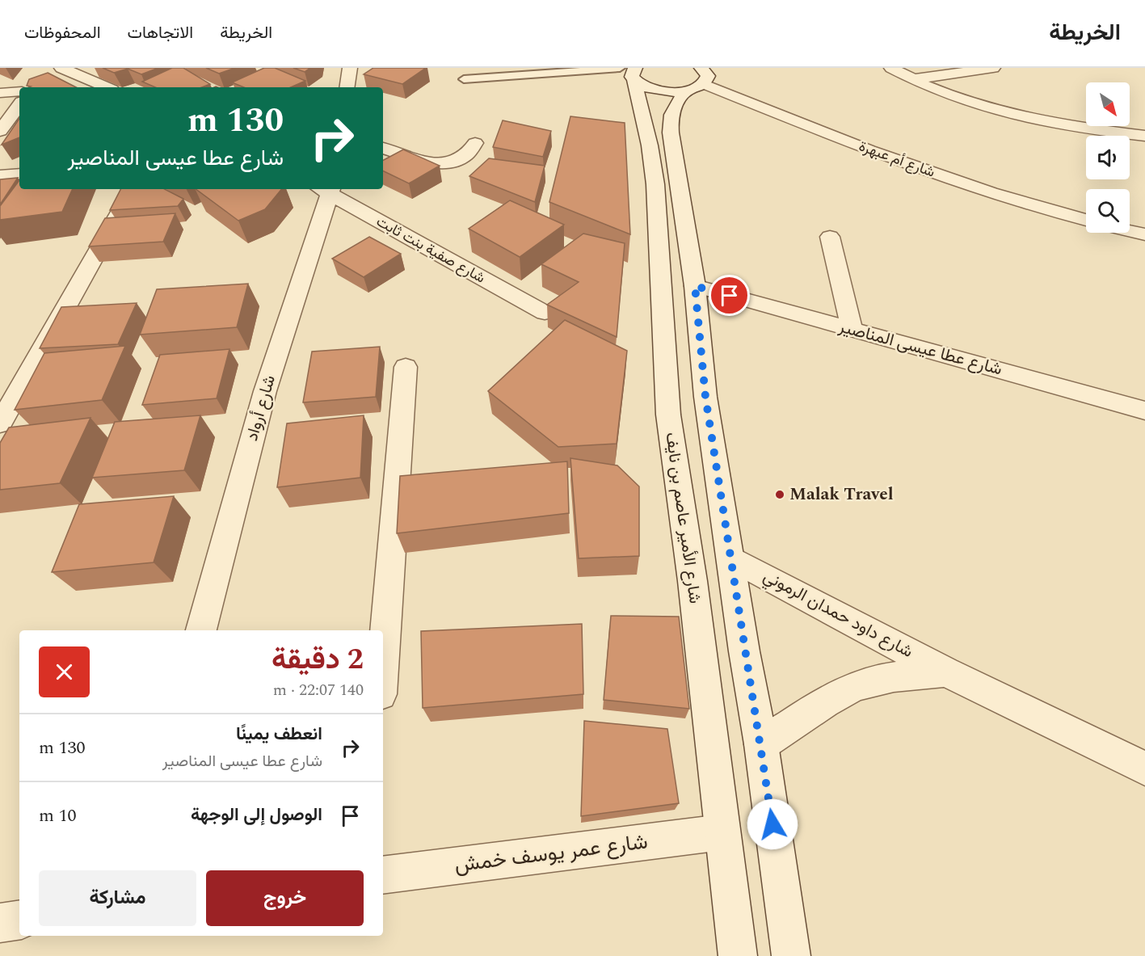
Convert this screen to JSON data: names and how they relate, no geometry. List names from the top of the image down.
{
  "streets": {
    "street": [
      "شارع أم عبهرة",
      "شارع صفية بنت ثابت",
      "شارع عطا عيسى المناصير",
      "شارع أرواد",
      "شارع الأمير عاصم بن نايف",
      "شارع داود حمدان الرموني",
      "شارع عمر يوسف خمش"
    ]
  },
  "crossings": [
    ["شارع صفية بنت ثابت", "شارع أرواد"],
    ["شارع الأمير عاصم بن نايف", "شارع عمر يوسف خمش"]
  ],
  "places": ["Malak Travel"],
  "north": "bottom right",
  "page": {
    "header": "الخريطة",
    "nav": ["الخريطة", "الاتجاهات", "المحفوظات"],
    "turn": ["130 m", "شارع عطا عيسى المناصير"],
    "heading": ["2 دقيقة", "140 m · 22:07"],
    "list": [
      {
        "name": "انعطف يمينًا",
        "note": "شارع عطا عيسى المناصير",
        "value": "130 m"
      },
      {
        "name": "الوصول إلى الوجهة",
        "value": "10 m"
      }
    ],
    "buttons": ["خروج", "مشاركة"]
  }
}
